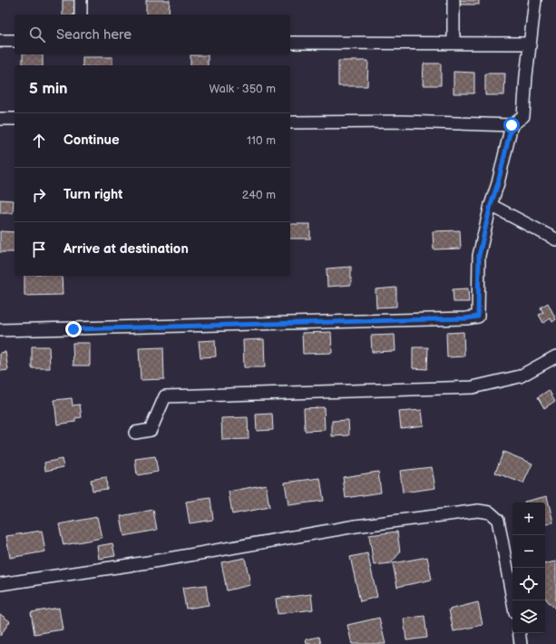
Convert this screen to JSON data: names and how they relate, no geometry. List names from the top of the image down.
{
  "page": {
    "search": "Search here",
    "heading": ["5 min", "Walk · 350 m"],
    "list": [
      ["Continue", "110 m"],
      ["Turn right", "240 m"],
      "Arrive at destination"
    ],
    "map_buttons": ["+", "−"]
  }
}
